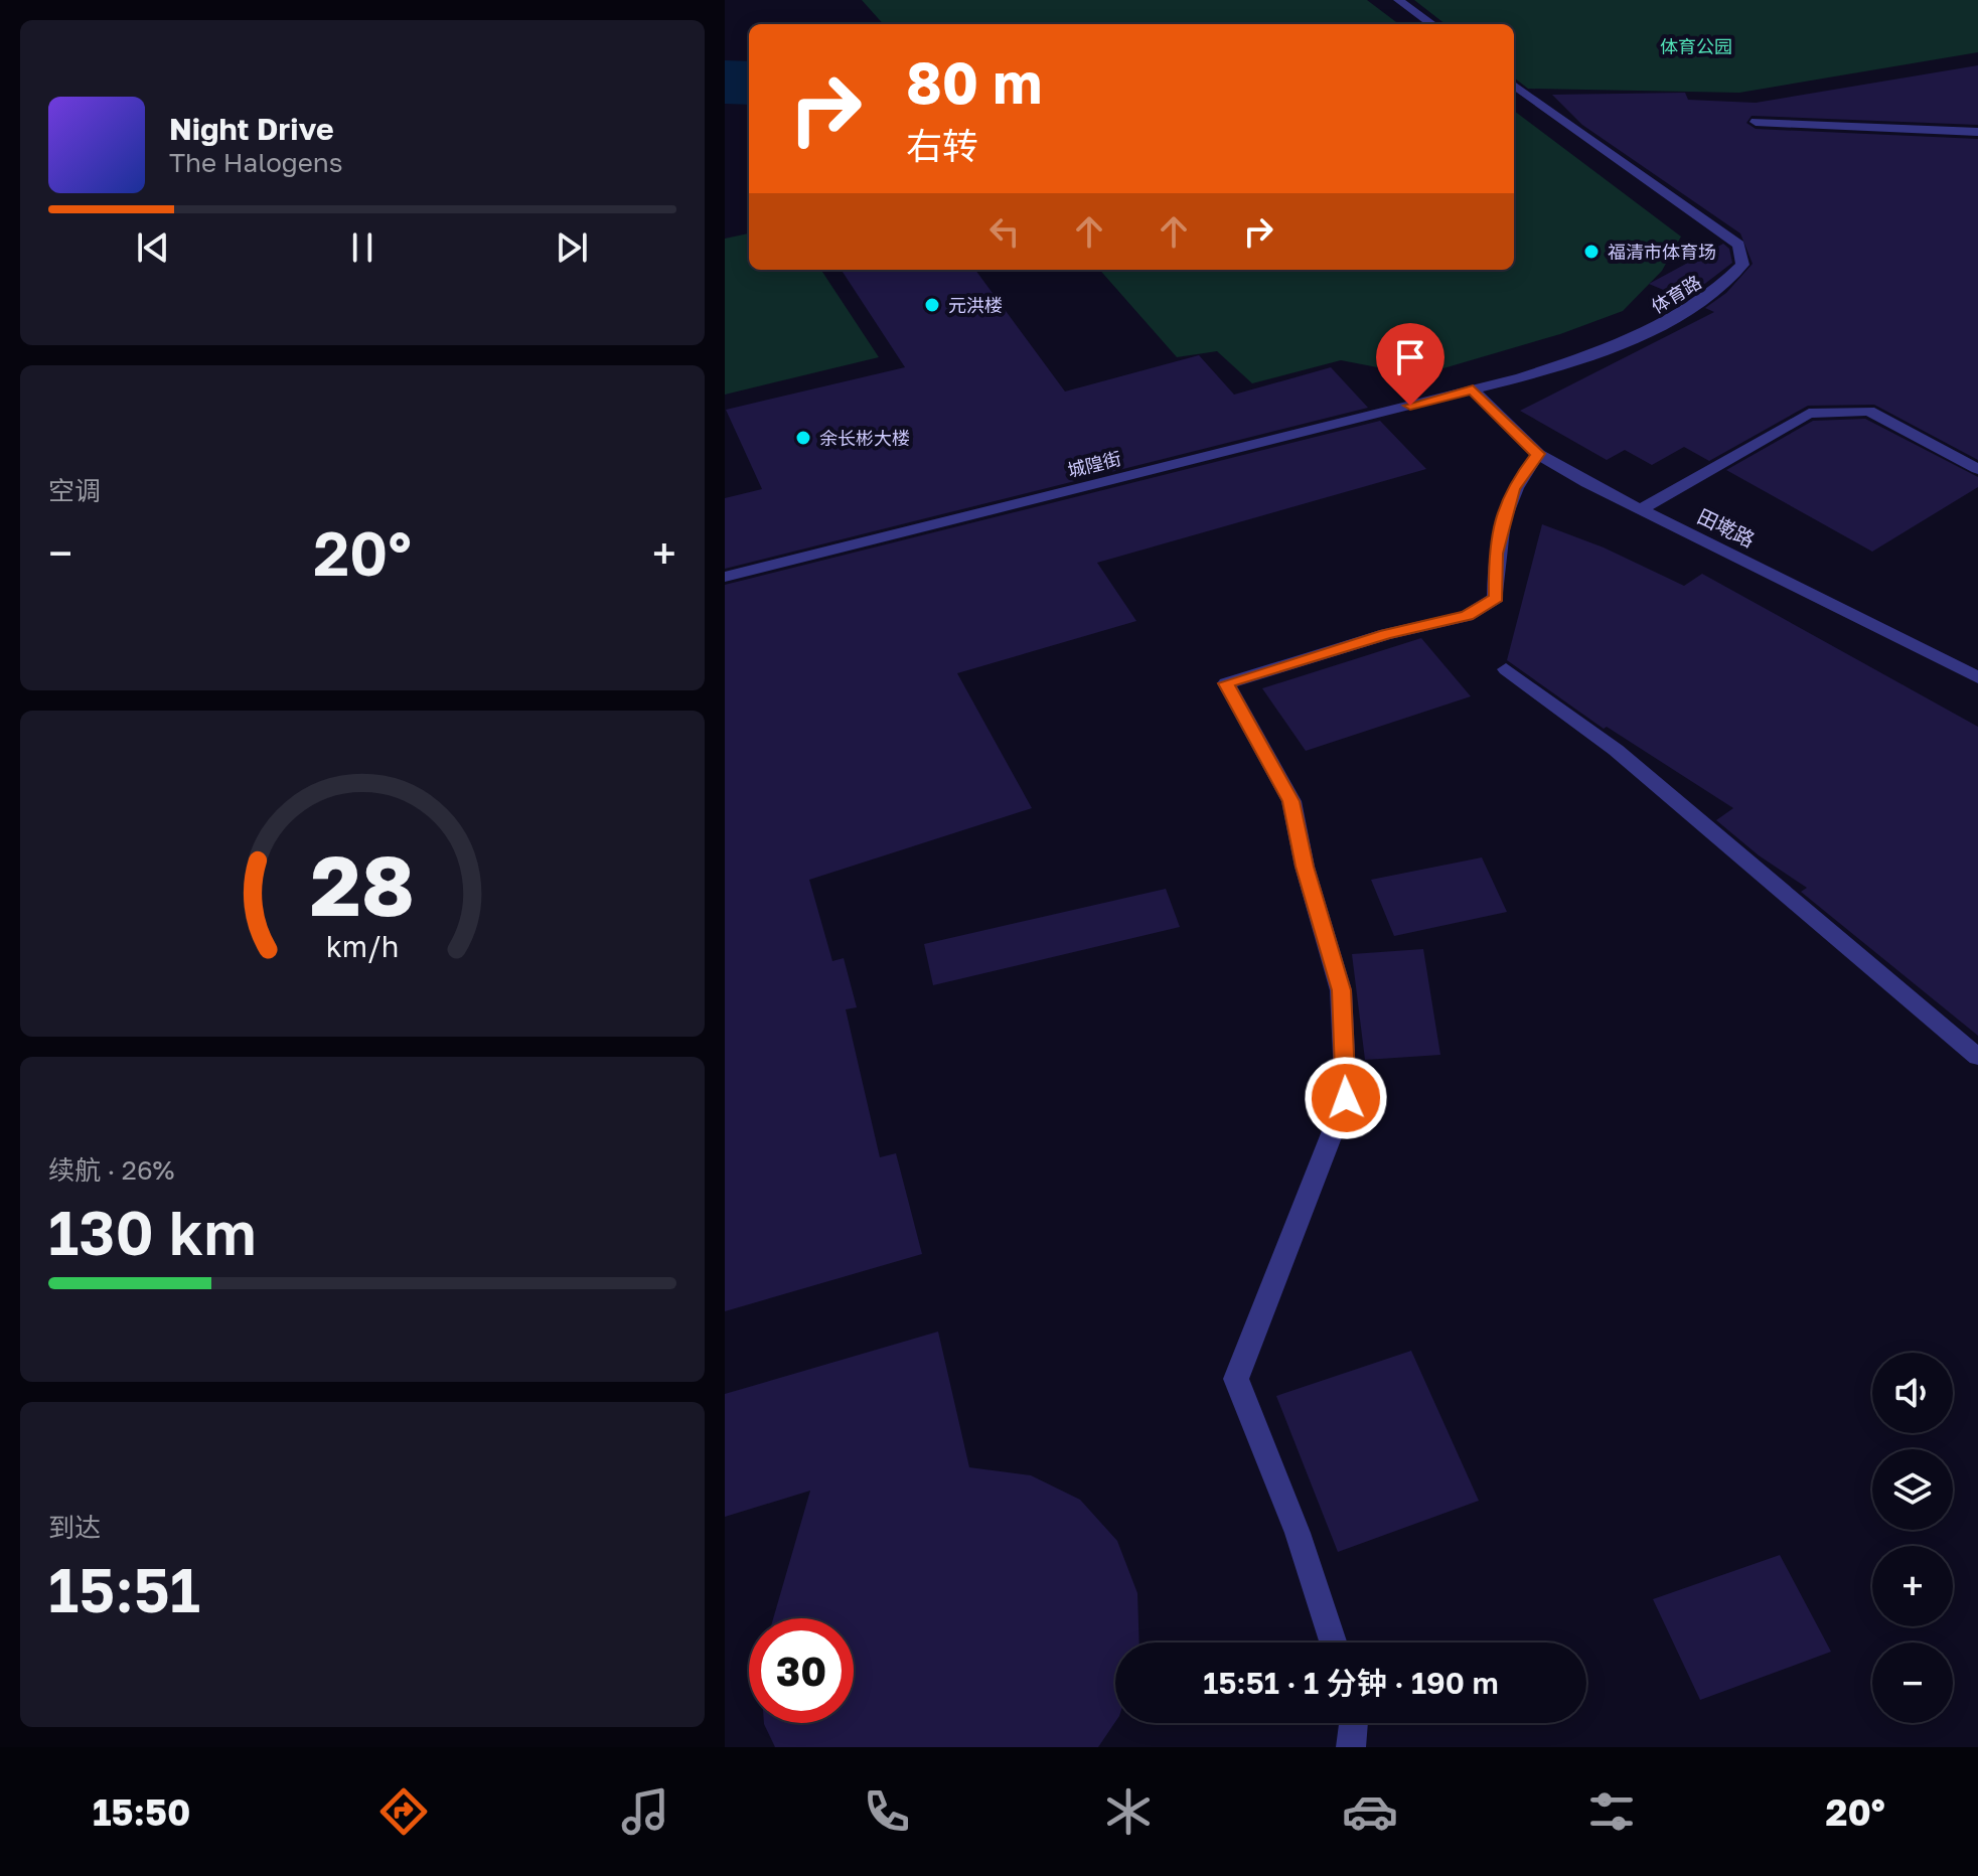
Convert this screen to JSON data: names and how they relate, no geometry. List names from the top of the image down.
{
  "streets": {
    "street": ["体育路", "城隍街", "田墘路"]
  },
  "crossings": [
    ["体育路", "城隍街"],
    ["体育路", "田墘路"],
    ["城隍街", "田墘路"]
  ],
  "parks": ["体育公园"],
  "places": ["福清市体育场", "元洪楼", "余长彬大楼"],
  "page": {
    "turn": ["80 m", "右转"],
    "song": ["Night Drive", "The Halogens"],
    "tile": [
      "空调",
      ["续航 · 26%", "130 km"],
      ["到达", "15:51"]
    ],
    "heat": ["−", "20°", "+"],
    "map_buttons": ["+", "−"],
    "limit": "30",
    "trip": "15:51 · 1 分钟 · 190 m",
    "tabs": ["15:50", "20°"],
    "gauge": ["28", "km/h"]
  }
}
